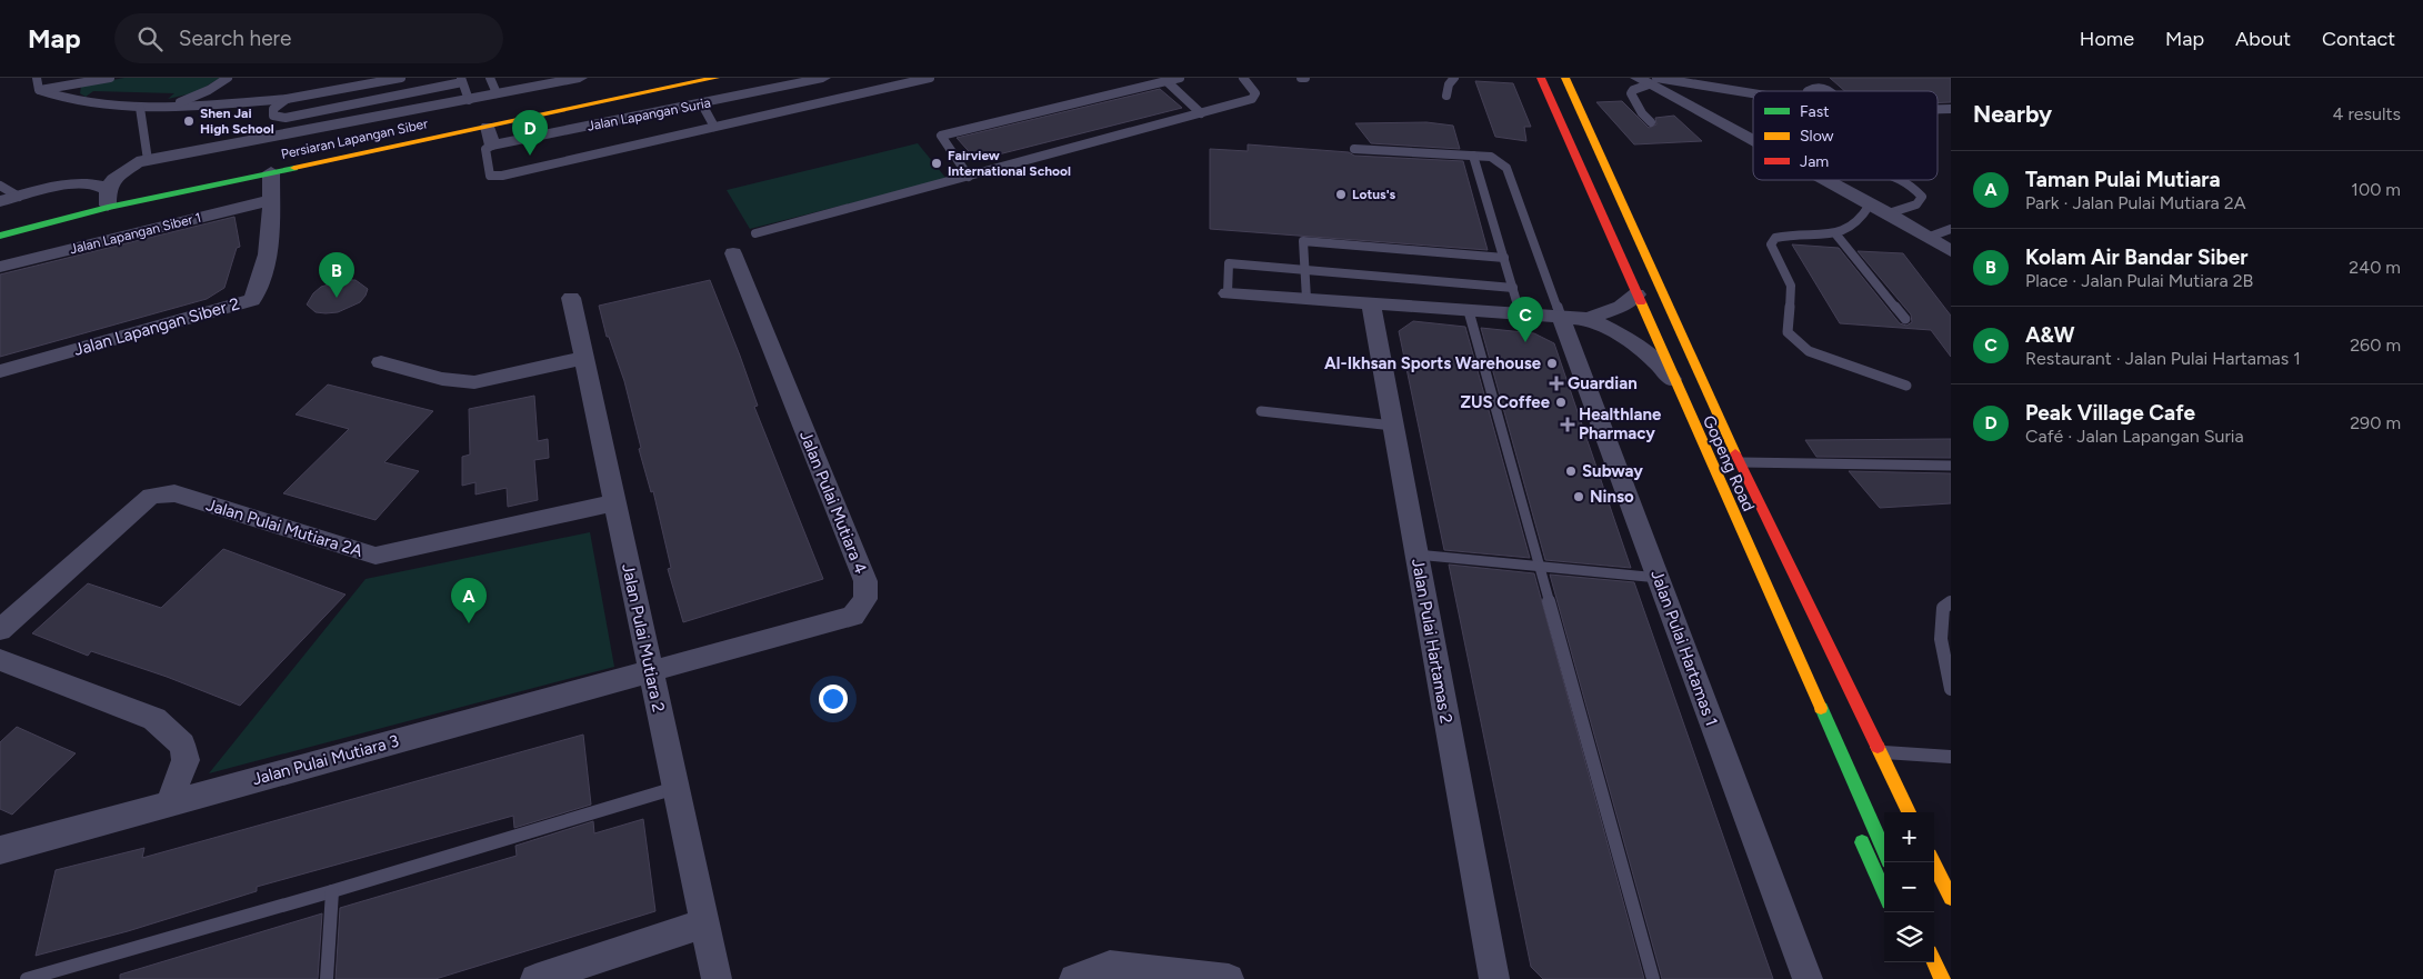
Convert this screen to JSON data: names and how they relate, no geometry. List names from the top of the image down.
{
  "streets": {
    "main road": ["Persiaran Lapangan Siber", "Gopeng Road"],
    "street": [
      "Jalan Lapangan Suria",
      "Jalan Lapangan Siber 1",
      "Jalan Lapangan Siber 2",
      "Jalan Pulai Mutiara 4",
      "Jalan Pulai Mutiara 2A",
      "Jalan Pulai Mutiara 2",
      "Jalan Pulai Hartamas 2",
      "Jalan Pulai Hartamas 1",
      "Jalan Pulai Mutiara 3"
    ]
  },
  "crossings": [
    ["Persiaran Lapangan Siber", "Jalan Lapangan Siber 2"],
    ["Jalan Lapangan Siber 1", "Jalan Lapangan Siber 2"],
    ["Jalan Pulai Mutiara 4", "Jalan Pulai Mutiara 2"],
    ["Jalan Pulai Mutiara 4", "Jalan Pulai Mutiara 3"],
    ["Jalan Pulai Mutiara 2A", "Jalan Pulai Mutiara 2"],
    ["Jalan Pulai Mutiara 2", "Jalan Pulai Mutiara 3"]
  ],
  "places": {
    "other": [
      "Shen Jai High School",
      "Fairview International School",
      "Lotus's",
      "Al-Ikhsan Sports Warehouse",
      "ZUS Coffee",
      "Subway",
      "Ninso"
    ],
    "health": ["Guardian", "Healthlane Pharmacy"]
  },
  "legend": ["Fast", "Slow", "Jam"],
  "page": {
    "header": "Map",
    "search": "Search here",
    "nav": [
      "Home",
      "Map",
      "About",
      "Contact"
    ],
    "heading": ["Nearby", "4 results"],
    "pins": [
      "D",
      "B",
      "C",
      "A"
    ],
    "list": [
      {
        "mark": "A",
        "name": "Taman Pulai Mutiara",
        "note": "Park · Jalan Pulai Mutiara 2A",
        "value": "100 m"
      },
      {
        "mark": "B",
        "name": "Kolam Air Bandar Siber",
        "note": "Place · Jalan Pulai Mutiara 2B",
        "value": "240 m"
      },
      {
        "mark": "C",
        "name": "A&W",
        "note": "Restaurant · Jalan Pulai Hartamas 1",
        "value": "260 m"
      },
      {
        "mark": "D",
        "name": "Peak Village Cafe",
        "note": "Café · Jalan Lapangan Suria",
        "value": "290 m"
      }
    ],
    "map_buttons": ["+", "−"]
  }
}
